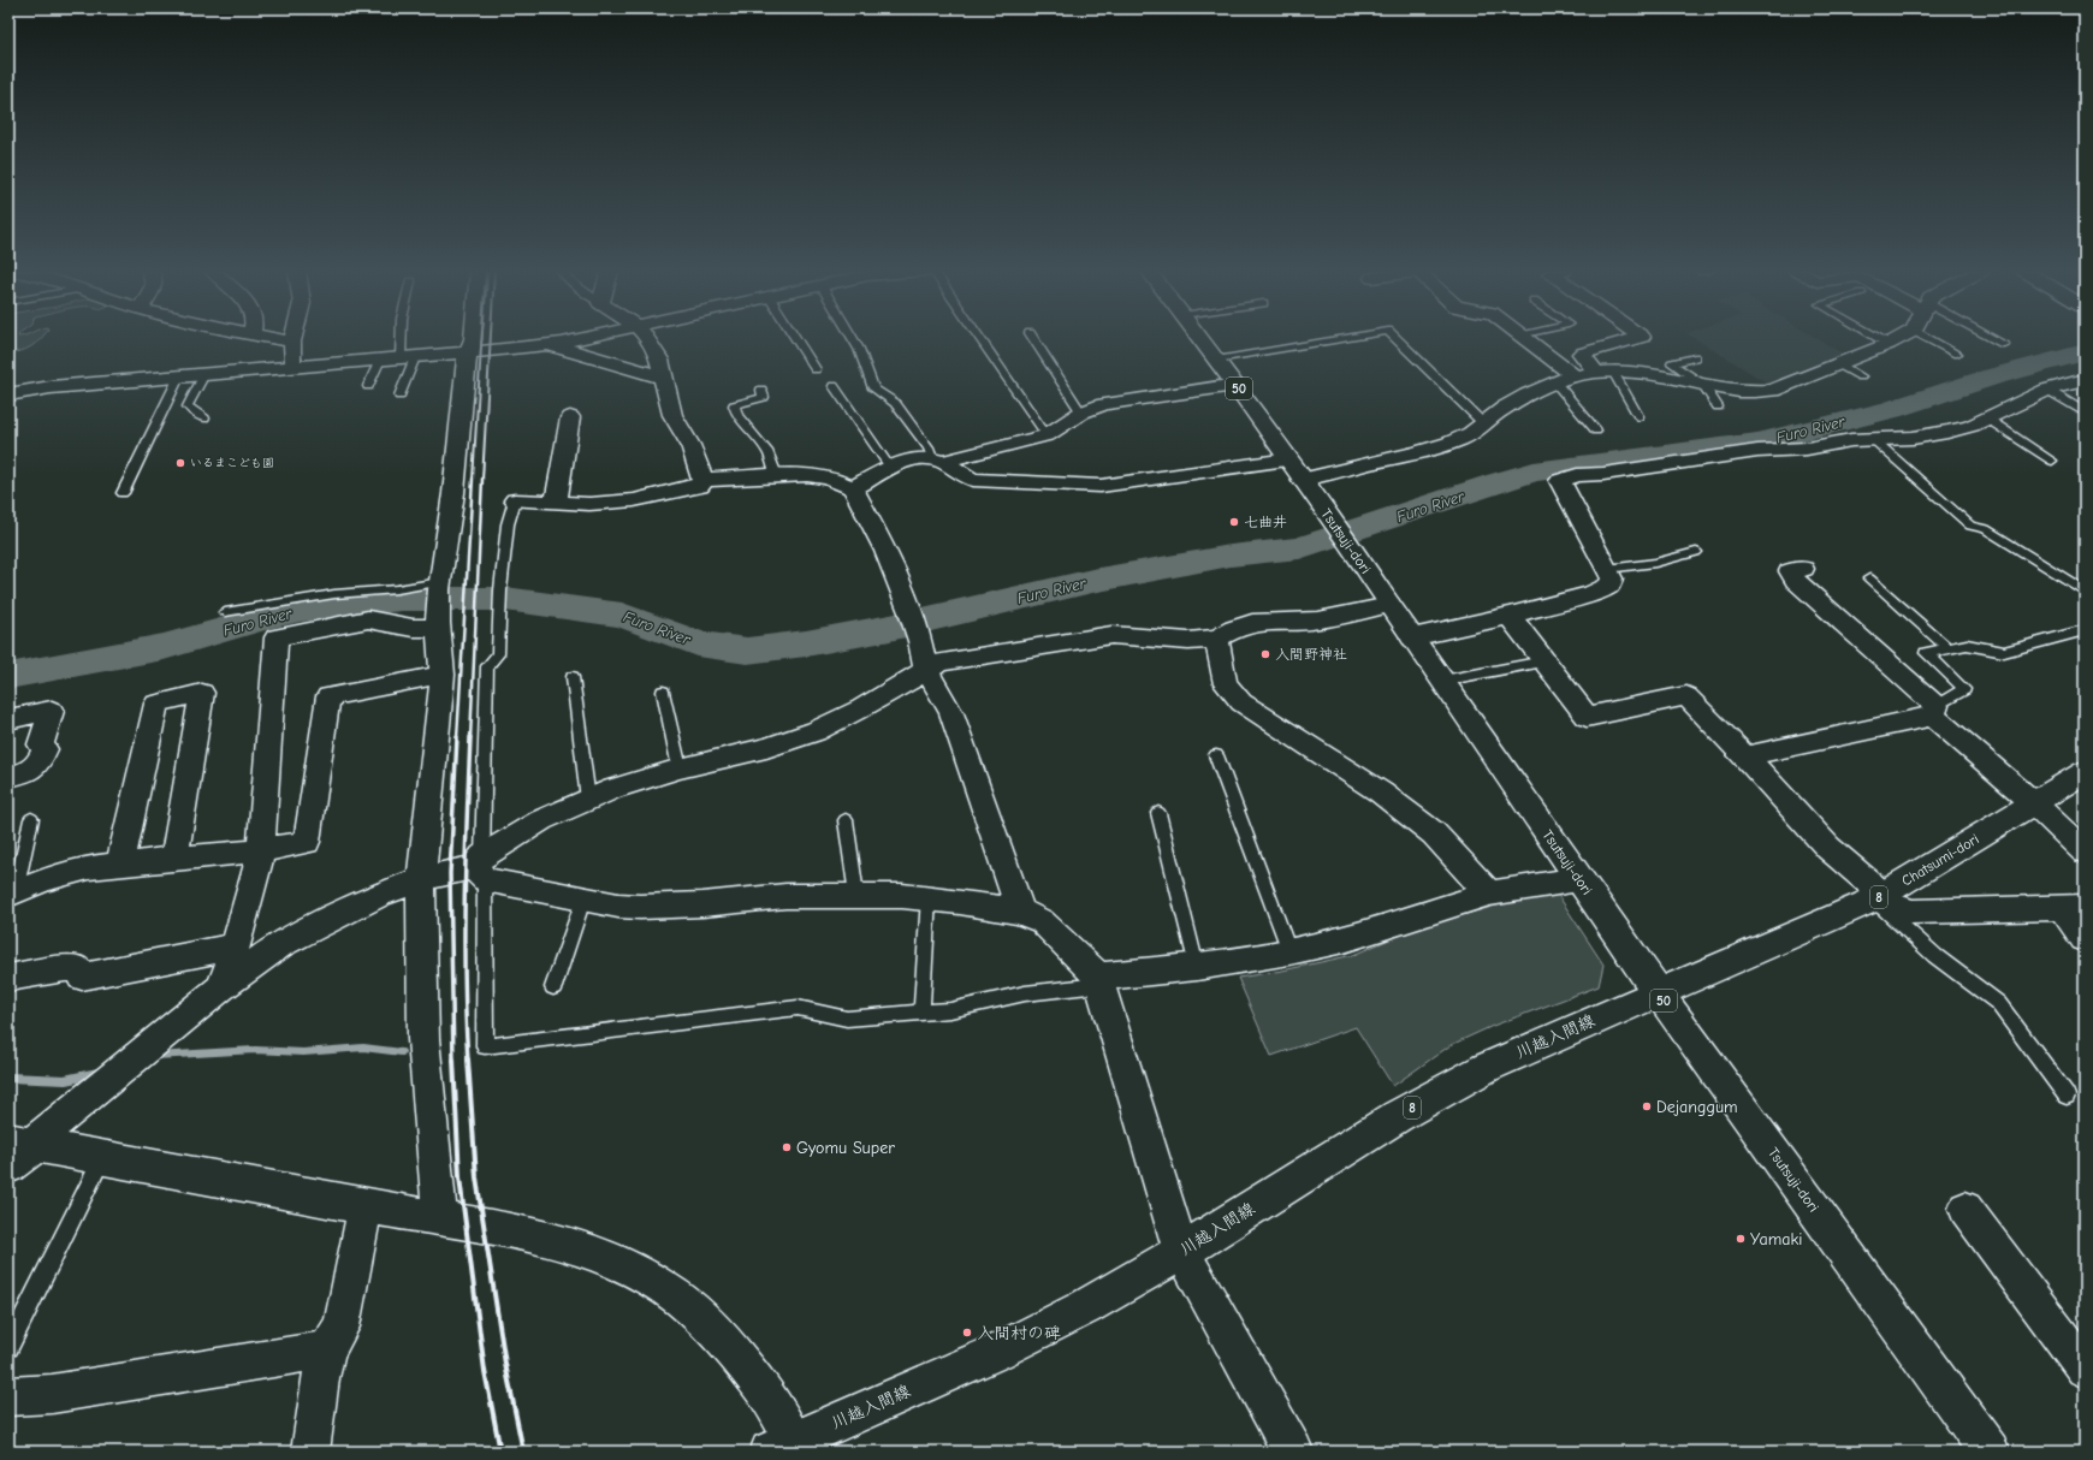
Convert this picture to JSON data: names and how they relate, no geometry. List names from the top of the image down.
{
  "streets": {
    "main road": [
      "50",
      "Tsutsuji-dori",
      "Chatsumi-dori",
      "8",
      "川越入間線"
    ]
  },
  "crossings": [
    ["Tsutsuji-dori", "Chatsumi-dori"],
    ["Tsutsuji-dori", "川越入間線"],
    ["Chatsumi-dori", "川越入間線"]
  ],
  "water": ["Furo River"],
  "places": [
    "いるまこども園",
    "七曲井",
    "入間野神社",
    "Dejanggum",
    "Gyomu Super",
    "Yamaki",
    "入間村の碑"
  ]
}
